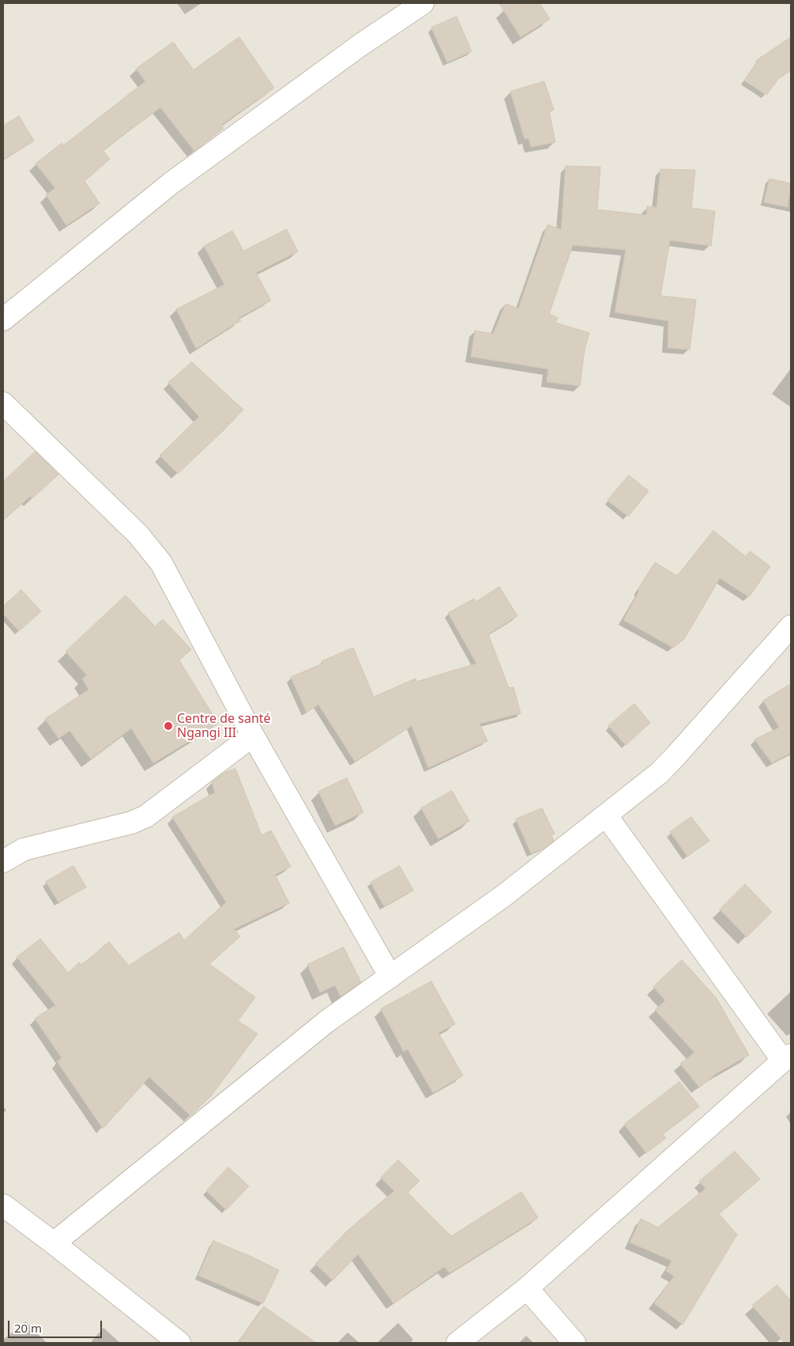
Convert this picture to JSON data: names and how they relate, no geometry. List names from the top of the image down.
{
  "places": ["Centre de santé Ngangi III"],
  "scale_bar": "20 m"
}
